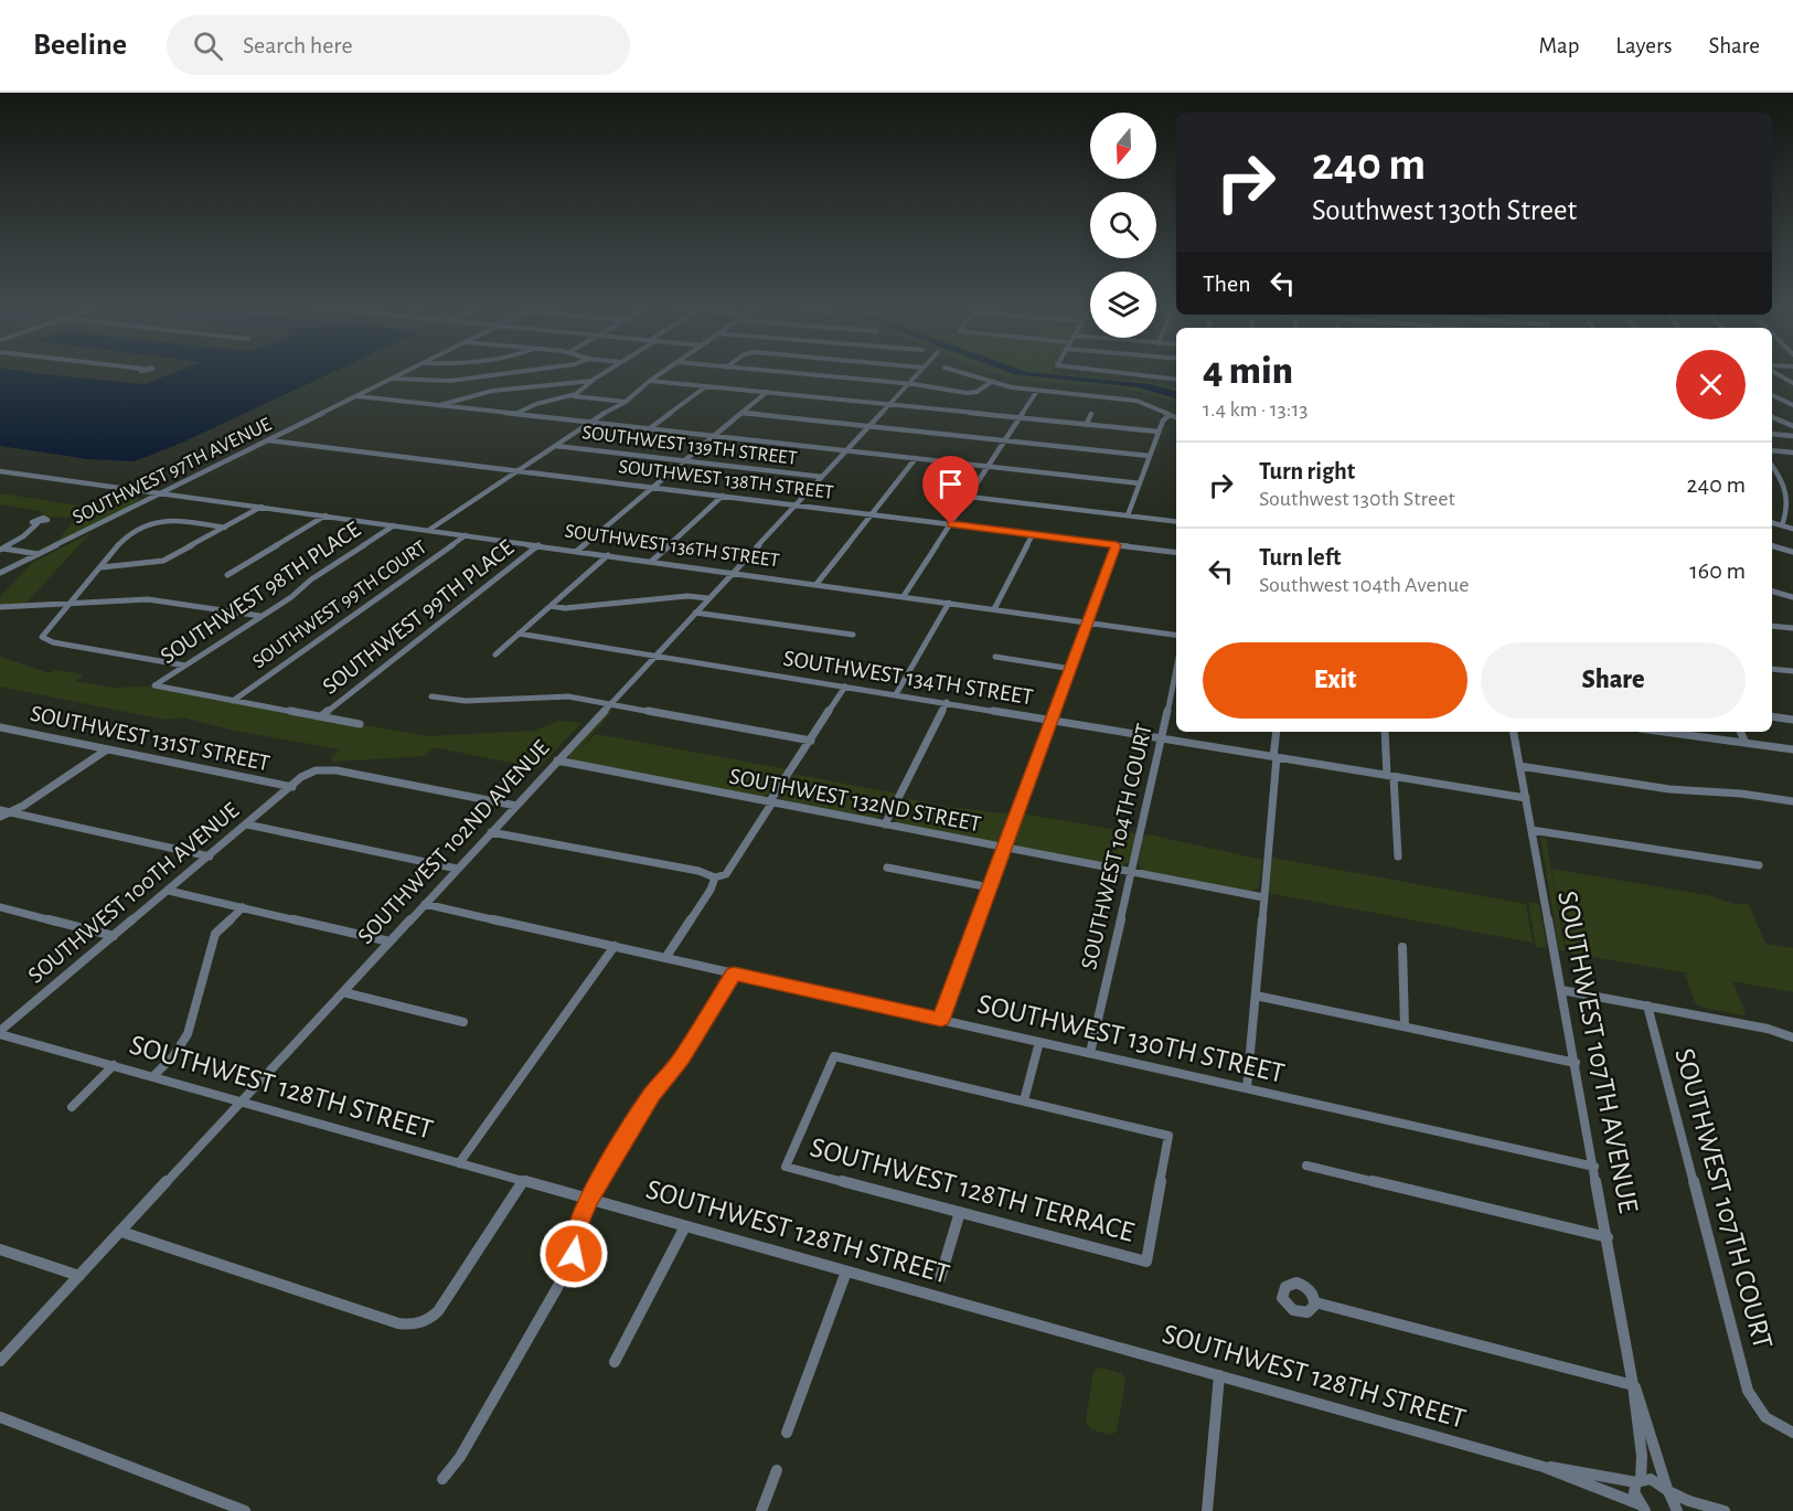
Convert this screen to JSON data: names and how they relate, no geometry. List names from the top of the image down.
{
  "streets": {
    "street": [
      "SOUTHWEST 139TH STREET",
      "SOUTHWEST 97TH AVENUE",
      "SOUTHWEST 138TH STREET",
      "SOUTHWEST 136TH STREET",
      "SOUTHWEST 98TH PLACE",
      "SOUTHWEST 99TH COURT",
      "SOUTHWEST 99TH PLACE",
      "SOUTHWEST 134TH STREET",
      "SOUTHWEST 131ST STREET",
      "SOUTHWEST 132ND STREET",
      "SOUTHWEST 102ND AVENUE",
      "SOUTHWEST 104TH COURT",
      "SOUTHWEST 100TH AVENUE",
      "SOUTHWEST 130TH STREET",
      "SOUTHWEST 107TH AVENUE",
      "SOUTHWEST 128TH STREET",
      "SOUTHWEST 128TH TERRACE",
      "SOUTHWEST 107TH COURT"
    ]
  },
  "crossings": [
    ["SOUTHWEST 139TH STREET", "SOUTHWEST 102ND AVENUE"],
    ["SOUTHWEST 97TH AVENUE", "SOUTHWEST 138TH STREET"],
    ["SOUTHWEST 97TH AVENUE", "SOUTHWEST 136TH STREET"],
    ["SOUTHWEST 138TH STREET", "SOUTHWEST 102ND AVENUE"],
    ["SOUTHWEST 136TH STREET", "SOUTHWEST 98TH PLACE"],
    ["SOUTHWEST 136TH STREET", "SOUTHWEST 99TH COURT"],
    ["SOUTHWEST 136TH STREET", "SOUTHWEST 99TH PLACE"],
    ["SOUTHWEST 136TH STREET", "SOUTHWEST 102ND AVENUE"],
    ["SOUTHWEST 98TH PLACE", "SOUTHWEST 99TH COURT"],
    ["SOUTHWEST 98TH PLACE", "SOUTHWEST 99TH PLACE"],
    ["SOUTHWEST 134TH STREET", "SOUTHWEST 102ND AVENUE"],
    ["SOUTHWEST 134TH STREET", "SOUTHWEST 104TH COURT"],
    ["SOUTHWEST 134TH STREET", "SOUTHWEST 107TH AVENUE"],
    ["SOUTHWEST 131ST STREET", "SOUTHWEST 100TH AVENUE"],
    ["SOUTHWEST 132ND STREET", "SOUTHWEST 102ND AVENUE"],
    ["SOUTHWEST 132ND STREET", "SOUTHWEST 104TH COURT"],
    ["SOUTHWEST 102ND AVENUE", "SOUTHWEST 100TH AVENUE"],
    ["SOUTHWEST 102ND AVENUE", "SOUTHWEST 130TH STREET"],
    ["SOUTHWEST 102ND AVENUE", "SOUTHWEST 128TH STREET"],
    ["SOUTHWEST 104TH COURT", "SOUTHWEST 130TH STREET"],
    ["SOUTHWEST 100TH AVENUE", "SOUTHWEST 128TH STREET"],
    ["SOUTHWEST 130TH STREET", "SOUTHWEST 107TH AVENUE"],
    ["SOUTHWEST 107TH AVENUE", "SOUTHWEST 128TH STREET"]
  ],
  "north": "bottom",
  "page": {
    "header": "Beeline",
    "search": "Search here",
    "nav": ["Map", "Layers", "Share"],
    "turn": ["240 m", "Southwest 130th Street"],
    "then": "Then",
    "heading": ["4 min", "1.4 km · 13:13"],
    "list": [
      {
        "name": "Turn right",
        "note": "Southwest 130th Street",
        "value": "240 m"
      },
      {
        "name": "Turn left",
        "note": "Southwest 104th Avenue",
        "value": "160 m"
      }
    ],
    "buttons": ["Exit", "Share"]
  }
}
